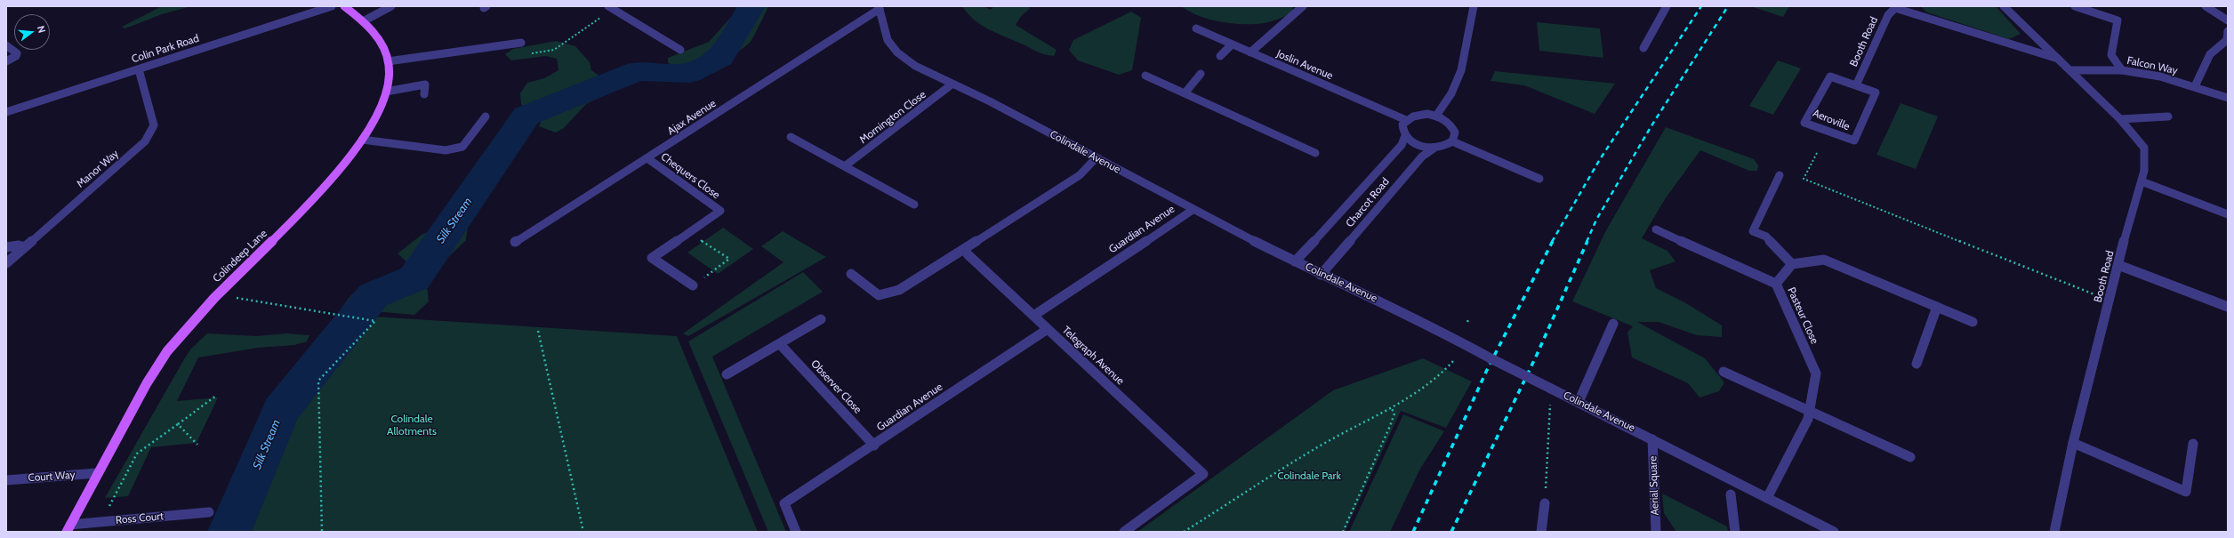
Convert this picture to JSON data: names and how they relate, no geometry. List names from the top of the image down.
{
  "streets": {
    "main road": ["Colindeep Lane"],
    "street": [
      "Booth Road",
      "Colin Park Road",
      "Joslin Avenue",
      "Falcon Way",
      "Ajax Avenue",
      "Mornington Close",
      "Aeroville",
      "Colindale Avenue",
      "Manor Way",
      "Chequers Close",
      "Charcot Road",
      "Guardian Avenue",
      "Pasteur Close",
      "Telegraph Avenue",
      "Observer Close",
      "Court Way",
      "Aerial Square",
      "Ross Court"
    ]
  },
  "crossings": [
    ["Booth Road", "Falcon Way"],
    ["Booth Road", "Aeroville"],
    ["Colin Park Road", "Manor Way"],
    ["Joslin Avenue", "Charcot Road"],
    ["Ajax Avenue", "Colindale Avenue"],
    ["Ajax Avenue", "Chequers Close"],
    ["Mornington Close", "Colindale Avenue"],
    ["Colindale Avenue", "Charcot Road"],
    ["Colindale Avenue", "Guardian Avenue"],
    ["Colindale Avenue", "Pasteur Close"],
    ["Colindale Avenue", "Aerial Square"],
    ["Guardian Avenue", "Telegraph Avenue"],
    ["Guardian Avenue", "Observer Close"],
    ["Colindeep Lane", "Court Way"],
    ["Colindeep Lane", "Ross Court"]
  ],
  "water": ["Silk Stream"],
  "parks": ["Colindale Allotments", "Colindale Park"],
  "north": "right"
}
